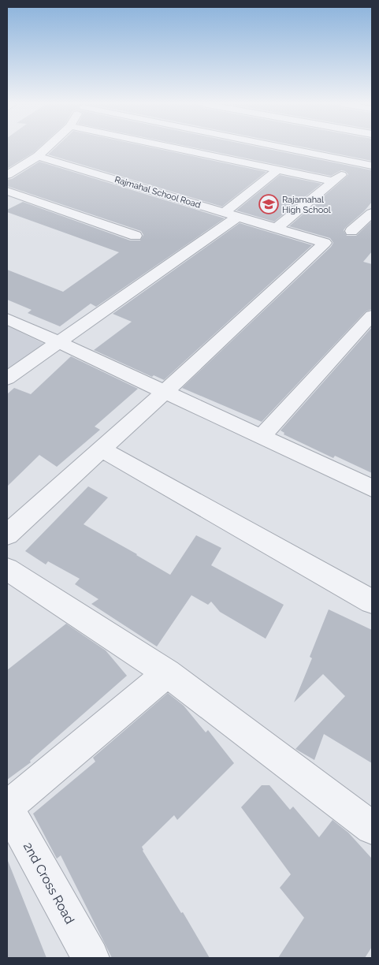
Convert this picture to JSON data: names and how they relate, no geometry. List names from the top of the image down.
{
  "streets": {
    "street": ["Rajmahal School Road", "2nd Cross Road"]
  },
  "places": {
    "school or university": ["Rajamahal High School"]
  }
}
